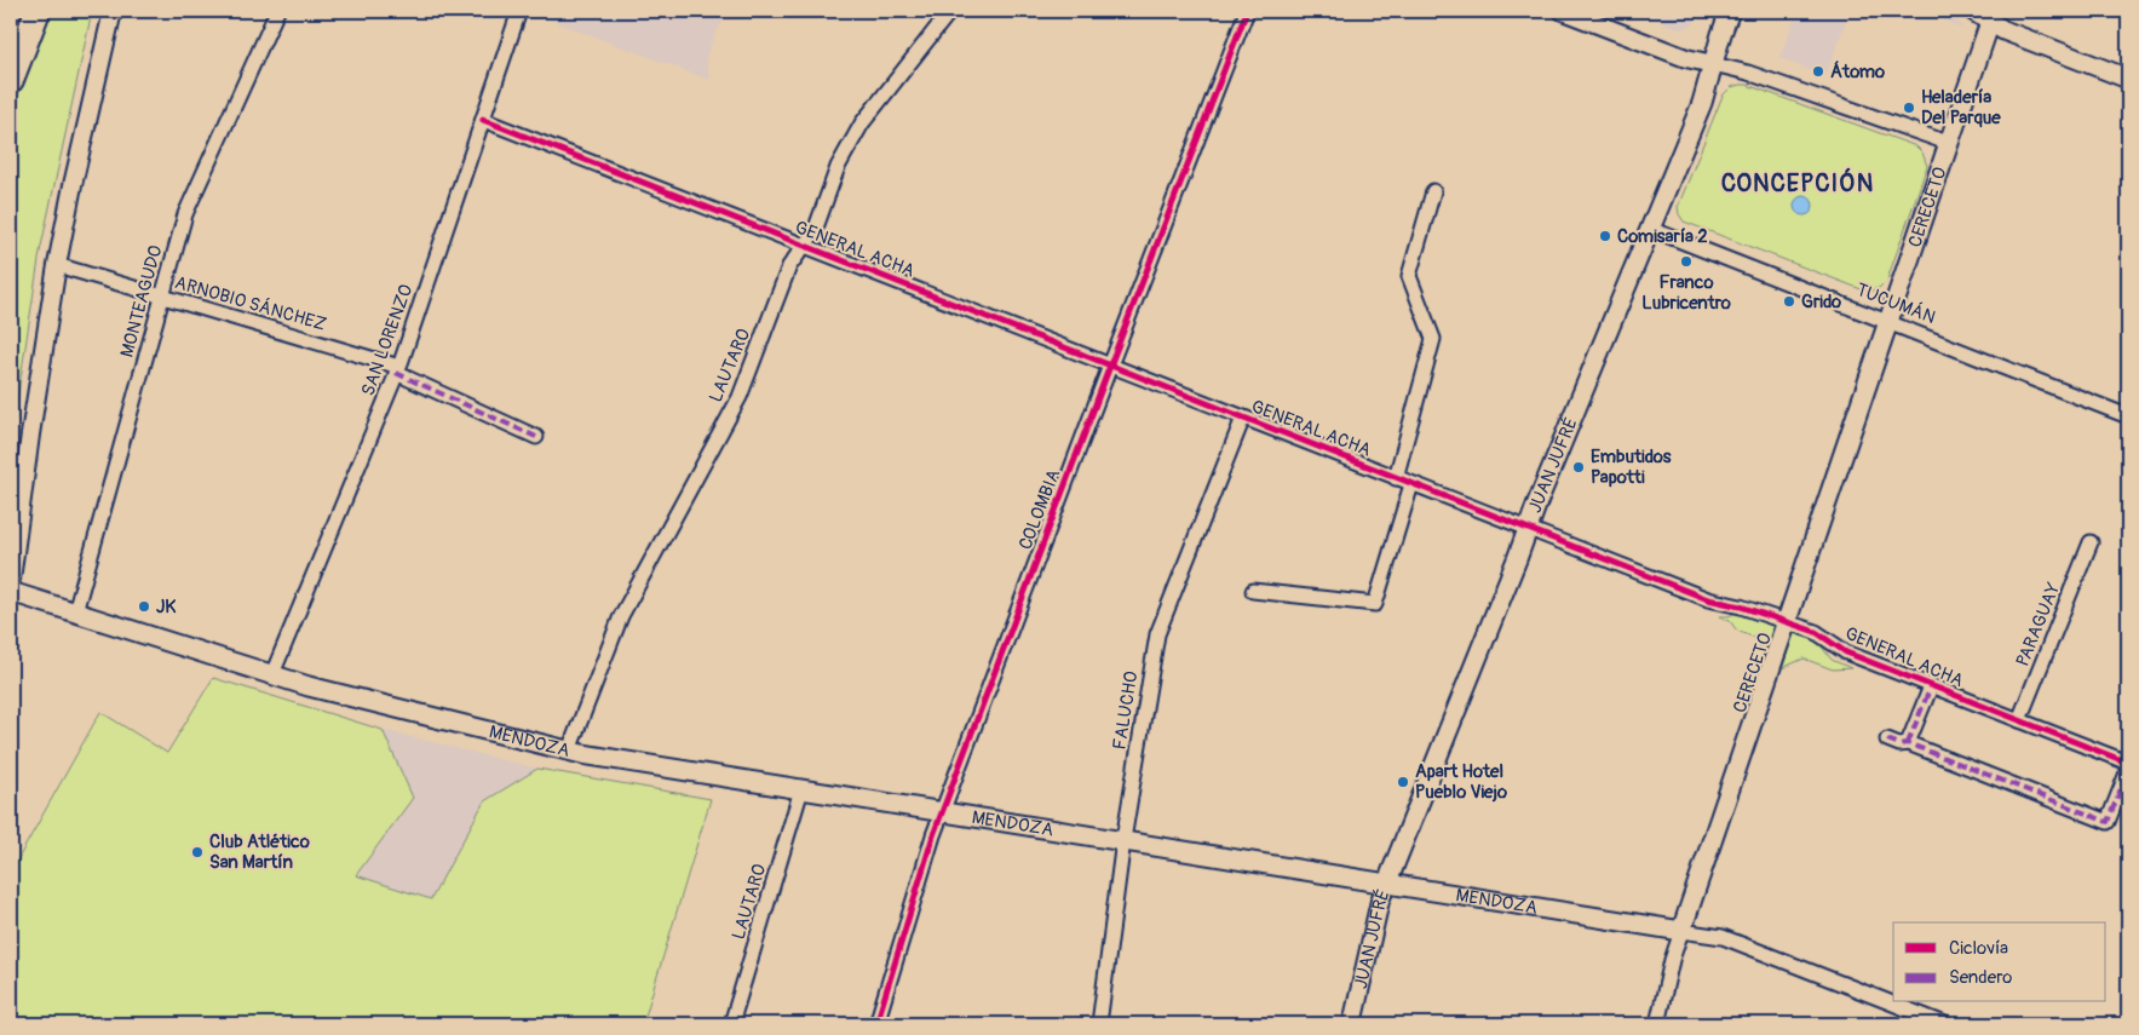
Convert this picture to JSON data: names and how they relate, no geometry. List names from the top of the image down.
{
  "streets": {
    "main road": ["CERECETO", "JUAN JUFRÉ", "MENDOZA"],
    "street": [
      "GENERAL ACHA",
      "MONTEAGUDO",
      "ARNOBIO SÁNCHEZ",
      "TUCUMÁN",
      "SAN LORENZO",
      "LAUTARO",
      "COLOMBIA",
      "PARAGUAY",
      "FALUCHO"
    ]
  },
  "crossings": [
    ["CERECETO", "GENERAL ACHA"],
    ["CERECETO", "TUCUMÁN"],
    ["CERECETO", "MENDOZA"],
    ["GENERAL ACHA", "SAN LORENZO"],
    ["GENERAL ACHA", "LAUTARO"],
    ["GENERAL ACHA", "JUAN JUFRÉ"],
    ["GENERAL ACHA", "COLOMBIA"],
    ["GENERAL ACHA", "PARAGUAY"],
    ["GENERAL ACHA", "FALUCHO"],
    ["MONTEAGUDO", "ARNOBIO SÁNCHEZ"],
    ["MONTEAGUDO", "MENDOZA"],
    ["ARNOBIO SÁNCHEZ", "SAN LORENZO"],
    ["TUCUMÁN", "JUAN JUFRÉ"],
    ["SAN LORENZO", "MENDOZA"],
    ["LAUTARO", "MENDOZA"],
    ["JUAN JUFRÉ", "MENDOZA"],
    ["COLOMBIA", "MENDOZA"],
    ["FALUCHO", "MENDOZA"]
  ],
  "districts": ["CONCEPCIÓN"],
  "places": [
    "Átomo",
    "Heladería Del Parque",
    "Comisaría 2",
    "Franco Lubricentro",
    "Grido",
    "Embutidos Papotti",
    "JK",
    "Apart Hotel Pueblo Viejo",
    "Club Atlético San Martín"
  ],
  "legend": ["Ciclovía", "Sendero"]
}
